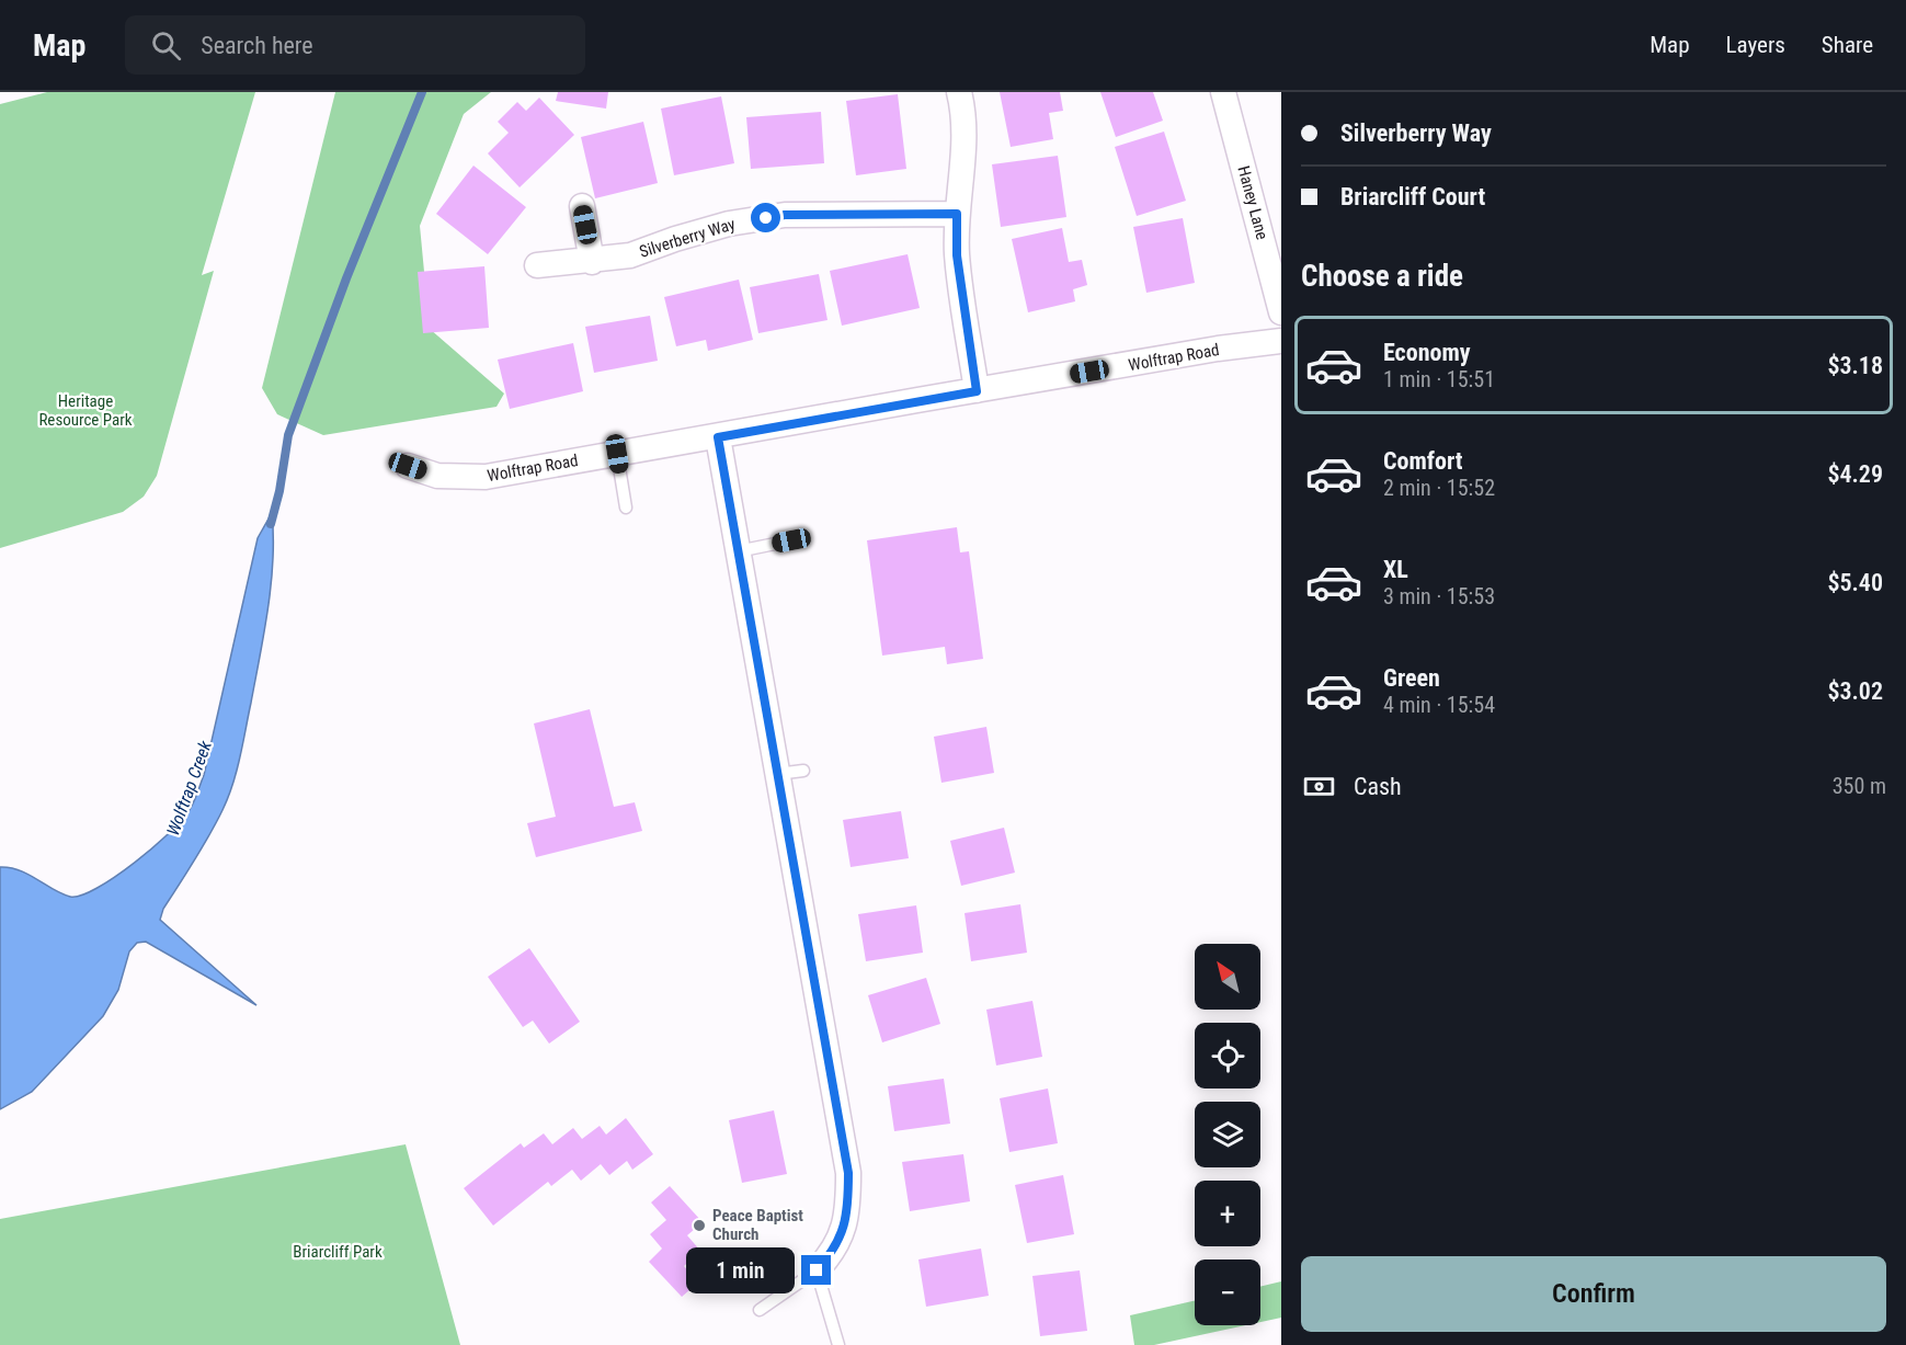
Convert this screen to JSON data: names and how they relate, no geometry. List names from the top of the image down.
{
  "streets": {
    "street": ["Haney Lane", "Silverberry Way", "Wolftrap Road"]
  },
  "water": ["Wolftrap Creek"],
  "parks": ["Heritage Resource Park", "Briarcliff Park"],
  "places": ["Peace Baptist Church"],
  "north": "top left",
  "page": {
    "header": "Map",
    "search": "Search here",
    "nav": ["Map", "Layers", "Share"],
    "banner": ["Silverberry Way", "Briarcliff Court"],
    "heading": "Choose a ride",
    "list": [
      {
        "name": "Economy",
        "note": "1 min · 15:51",
        "value": "$3.18"
      },
      {
        "name": "Comfort",
        "note": "2 min · 15:52",
        "value": "$4.29"
      },
      {
        "name": "XL",
        "note": "3 min · 15:53",
        "value": "$5.40"
      },
      {
        "name": "Green",
        "note": "4 min · 15:54",
        "value": "$3.02"
      }
    ],
    "pay": ["Cash", "350 m"],
    "map_buttons": ["+", "−"],
    "buttons": "Confirm",
    "bubble": "1 min"
  }
}
